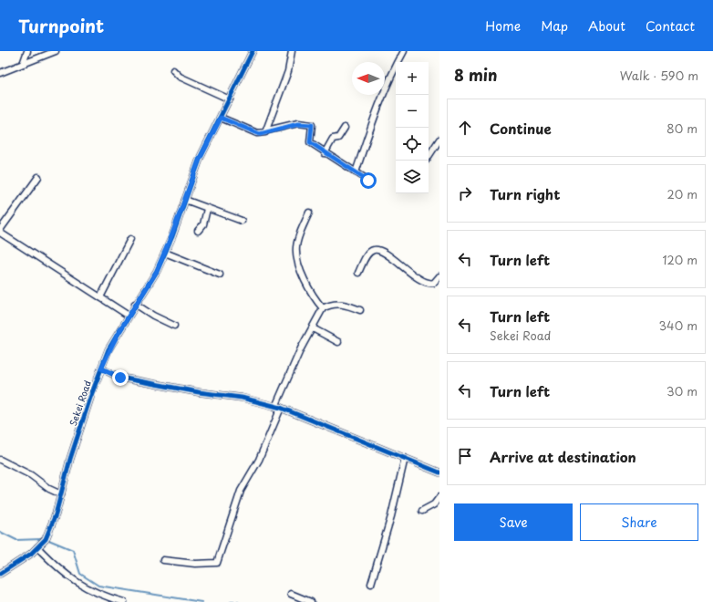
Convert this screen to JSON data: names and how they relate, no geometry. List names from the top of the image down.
{
  "streets": {
    "street": ["Sekei Road"]
  },
  "north": "left",
  "page": {
    "header": "Turnpoint",
    "nav": [
      "Home",
      "Map",
      "About",
      "Contact"
    ],
    "heading": ["8 min", "Walk · 590 m"],
    "map_buttons": ["+", "−"],
    "list": [
      ["Continue", "80 m"],
      ["Turn right", "20 m"],
      ["Turn left", "120 m"],
      ["Turn left", "Sekei Road", "340 m"],
      ["Turn left", "30 m"],
      "Arrive at destination"
    ],
    "buttons": ["Save", "Share"]
  }
}
